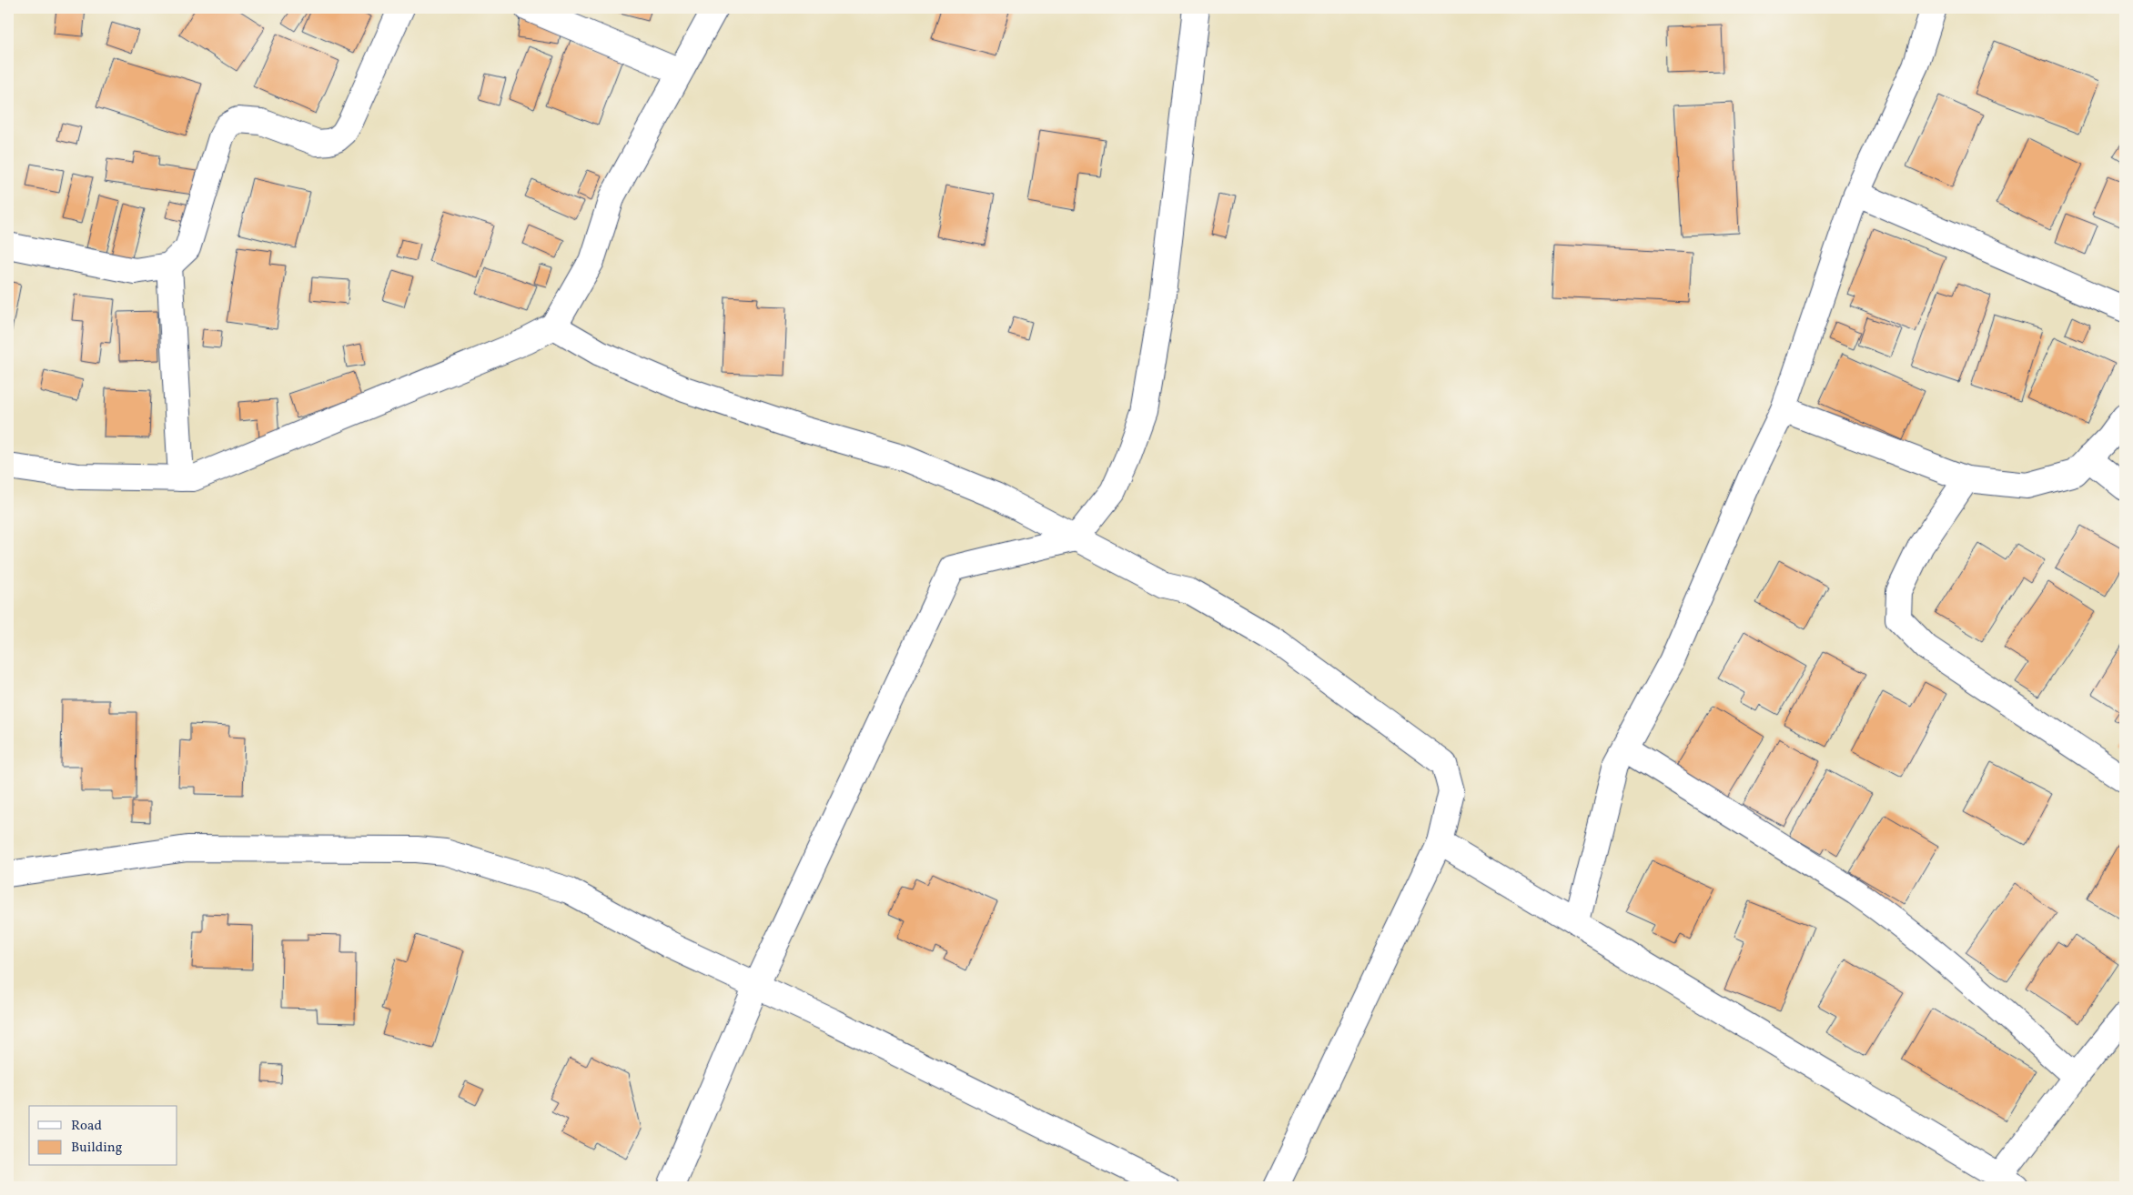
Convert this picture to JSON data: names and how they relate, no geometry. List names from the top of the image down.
{
  "legend": ["Road", "Building"]
}
